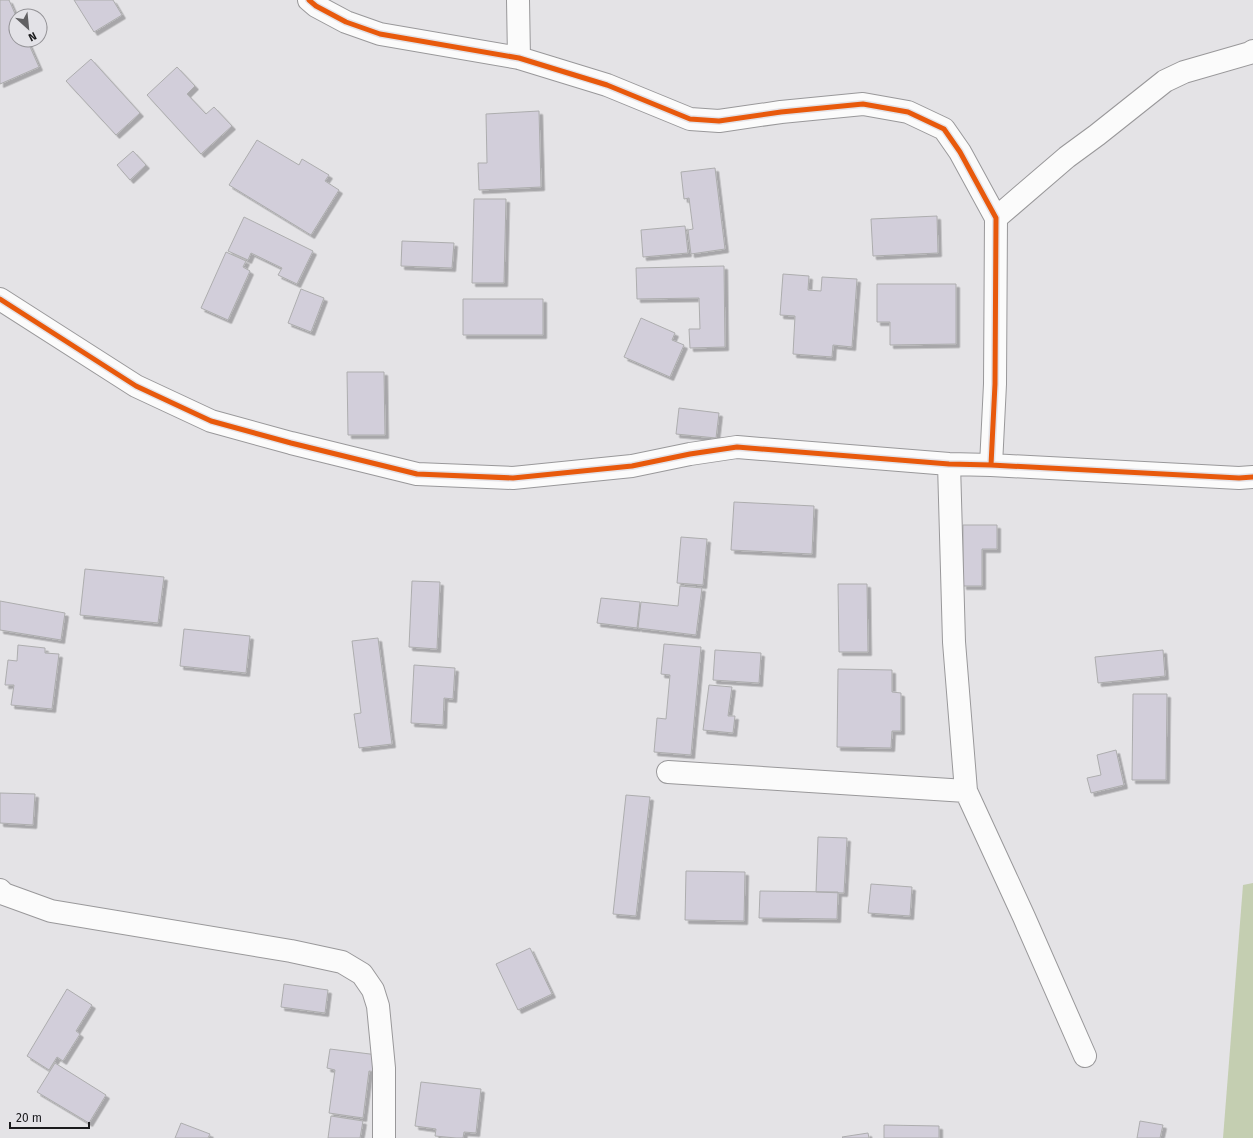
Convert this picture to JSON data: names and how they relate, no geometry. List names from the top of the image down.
{
  "scale_bar": "20 m",
  "north": "bottom right"
}
